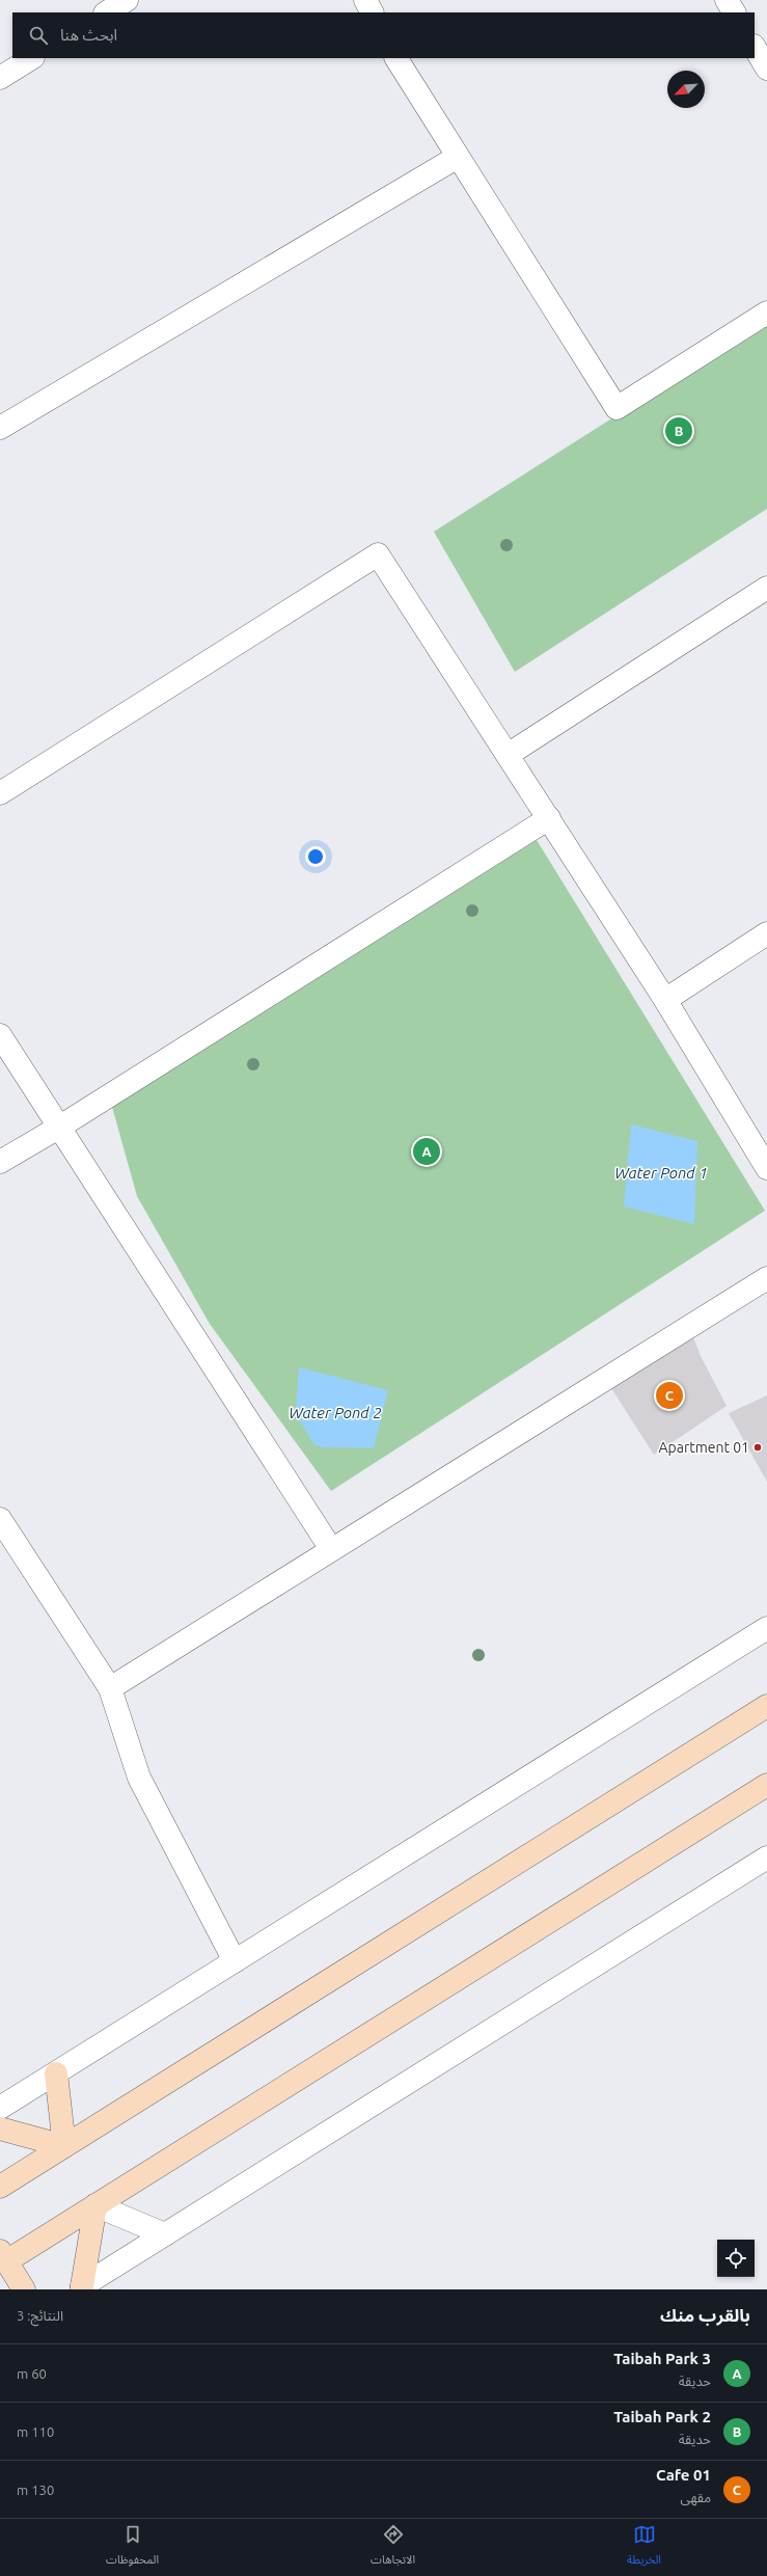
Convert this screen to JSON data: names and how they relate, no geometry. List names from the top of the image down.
{
  "water": ["Water Pond 1", "Water Pond 2"],
  "places": ["Apartment 01"],
  "north": "bottom left",
  "page": {
    "search": "ابحث هنا",
    "pins": ["B", "A", "C"],
    "heading": ["بالقرب منك", "النتائج: 3"],
    "list": [
      {
        "mark": "A",
        "name": "Taibah Park 3",
        "note": "حديقة",
        "value": "60 m"
      },
      {
        "mark": "B",
        "name": "Taibah Park 2",
        "note": "حديقة",
        "value": "110 m"
      },
      {
        "mark": "C",
        "name": "Cafe 01",
        "note": "مقهى",
        "value": "130 m"
      }
    ],
    "nav": ["الخريطة", "الاتجاهات", "المحفوظات"]
  }
}
